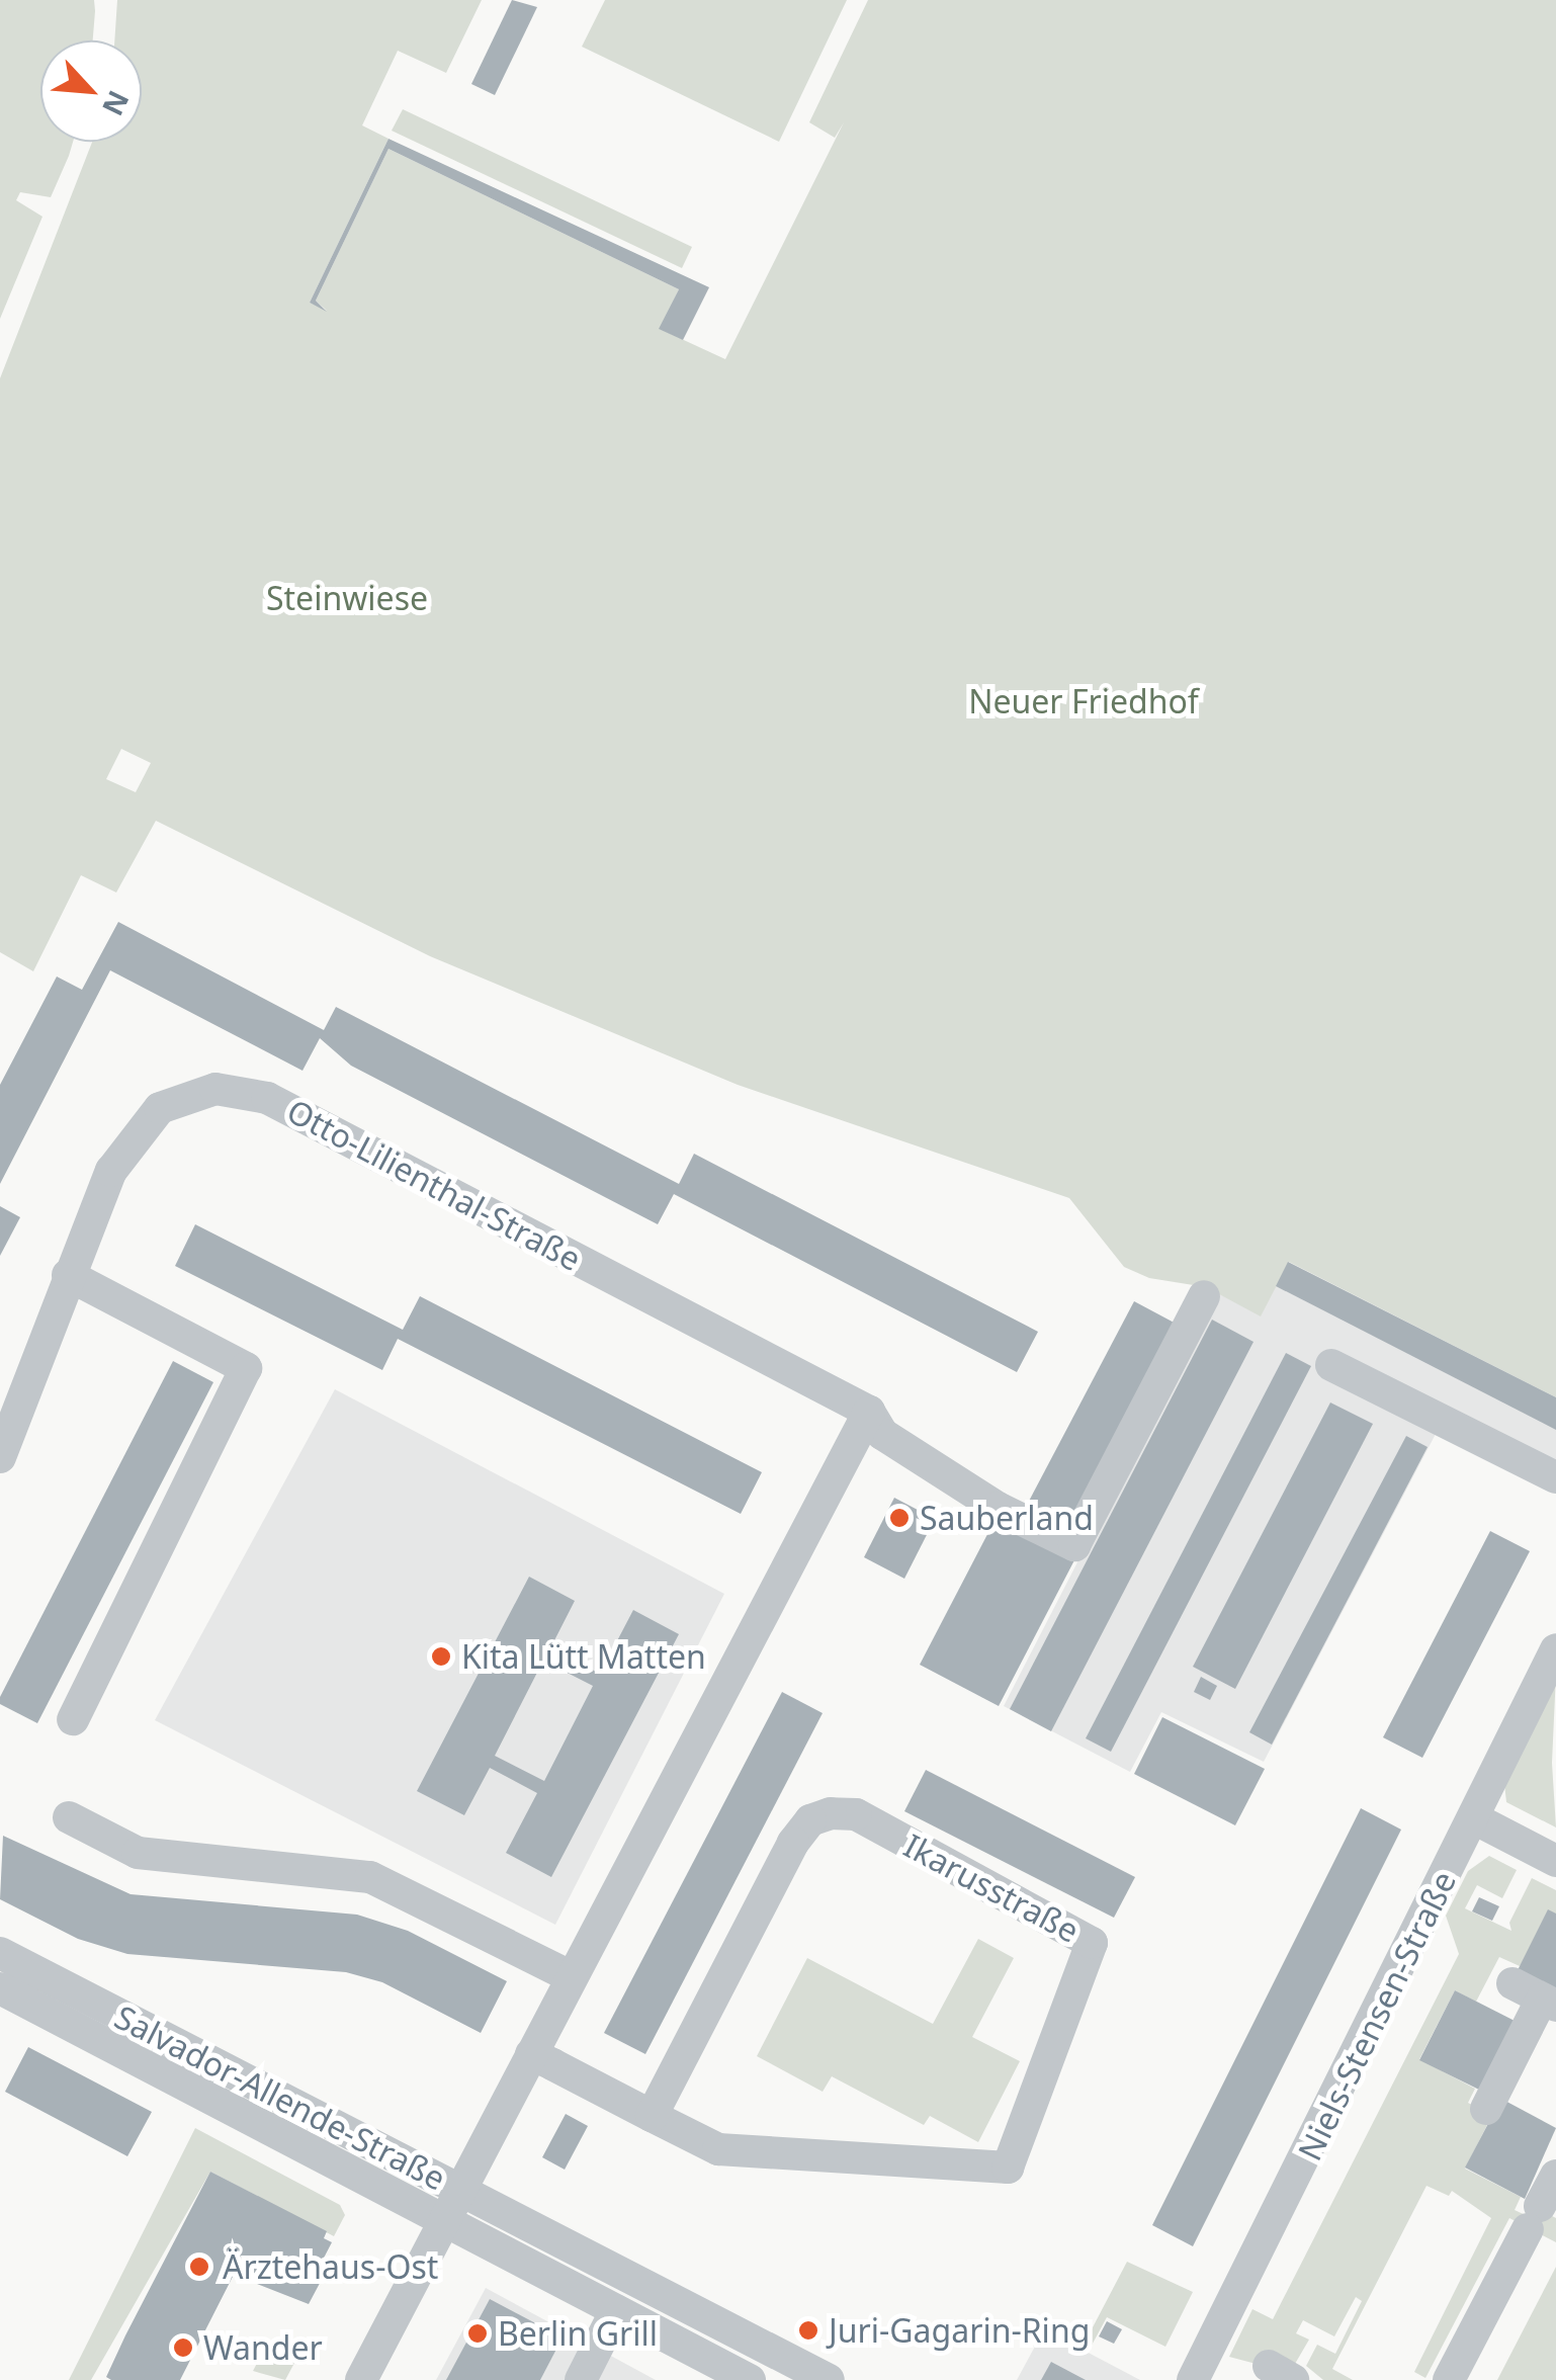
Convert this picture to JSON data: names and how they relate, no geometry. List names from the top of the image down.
{
  "streets": {
    "street": [
      "Otto-Lilienthal-Straße",
      "Ikarusstraße",
      "Niels-Stensen-Straße",
      "Salvador-Allende-Straße"
    ]
  },
  "parks": ["Steinwiese", "Neuer Friedhof"],
  "places": [
    "Sauberland",
    "Kita Lütt Matten",
    "Ärztehaus-Ost",
    "Juri-Gagarin-Ring",
    "Berlin Grill",
    "Wander"
  ],
  "north": "bottom right"
}
